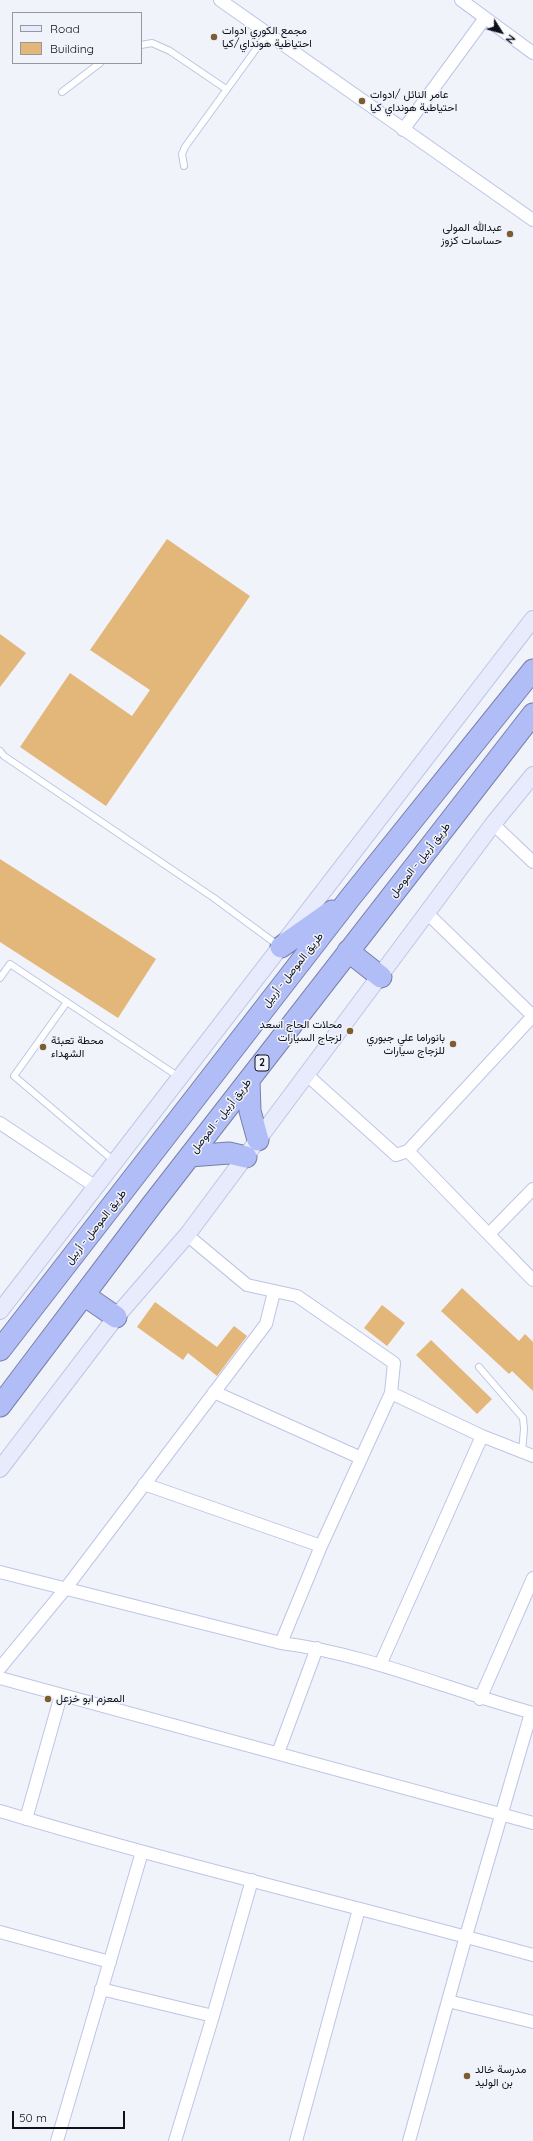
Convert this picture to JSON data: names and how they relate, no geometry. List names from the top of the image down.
{
  "streets": {
    "highway": ["طريق أربيل - الموصل", "طريق الموصل - أربيل", "2"]
  },
  "places": [
    "مجمع الكوري ادوات احتياطية هونداي/كيا",
    "عامر النائل /ادوات احتياطية هونداي كيا",
    "عبدالله المولى حساسات كزوز",
    "محلات الحاج اسعد لزجاج السيارات",
    "بانوراما علي جبوري للزجاج سيارات",
    "محطة تعبئة الشهداء",
    "المعزم ابو خزعل",
    "مدرسة خالد بن الوليد"
  ],
  "legend": ["Road", "Building"],
  "scale_bar": "50 m",
  "north": "bottom right"
}
